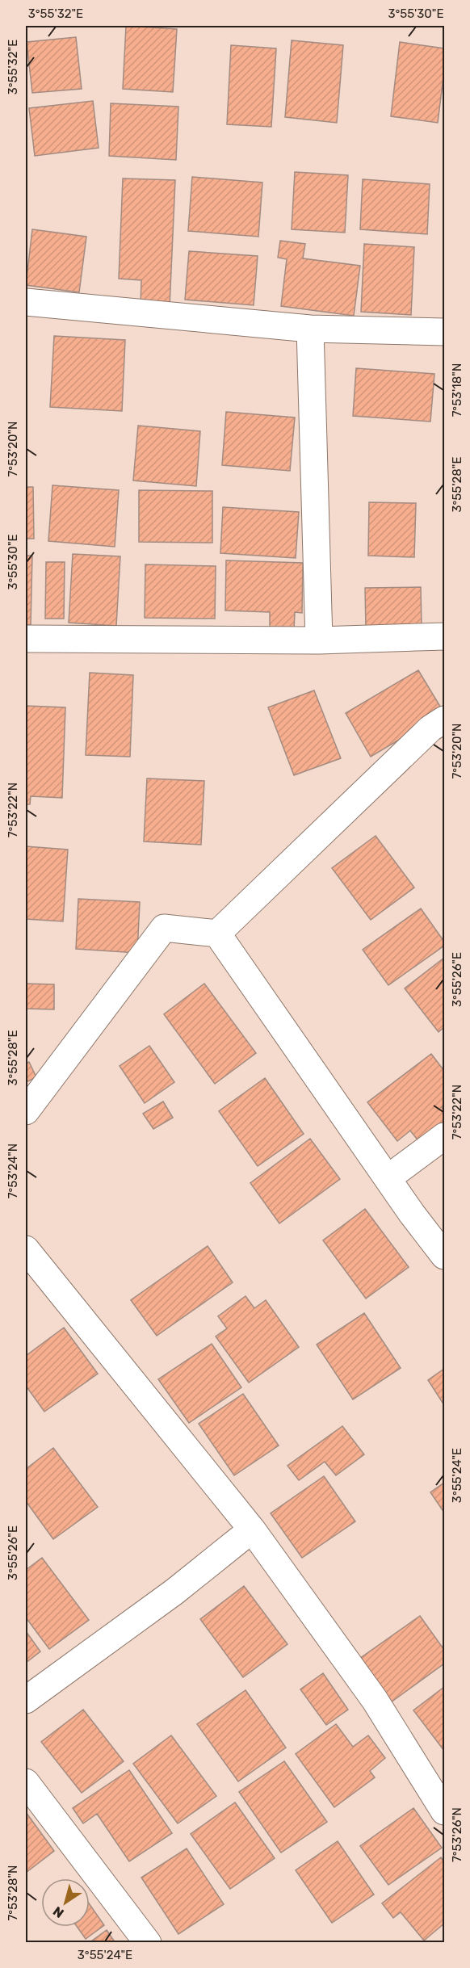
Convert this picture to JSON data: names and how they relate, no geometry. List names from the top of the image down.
{
  "north": "bottom left",
  "coordinates": [
    "3°55'32\"E",
    "3°55'30\"E",
    "7°53'18\"N",
    "7°53'20\"N",
    "3°55'28\"E",
    "7°53'22\"N",
    "3°55'26\"E",
    "7°53'24\"N",
    "3°55'24\"E",
    "7°53'26\"N",
    "7°53'28\"N"
  ]
}
